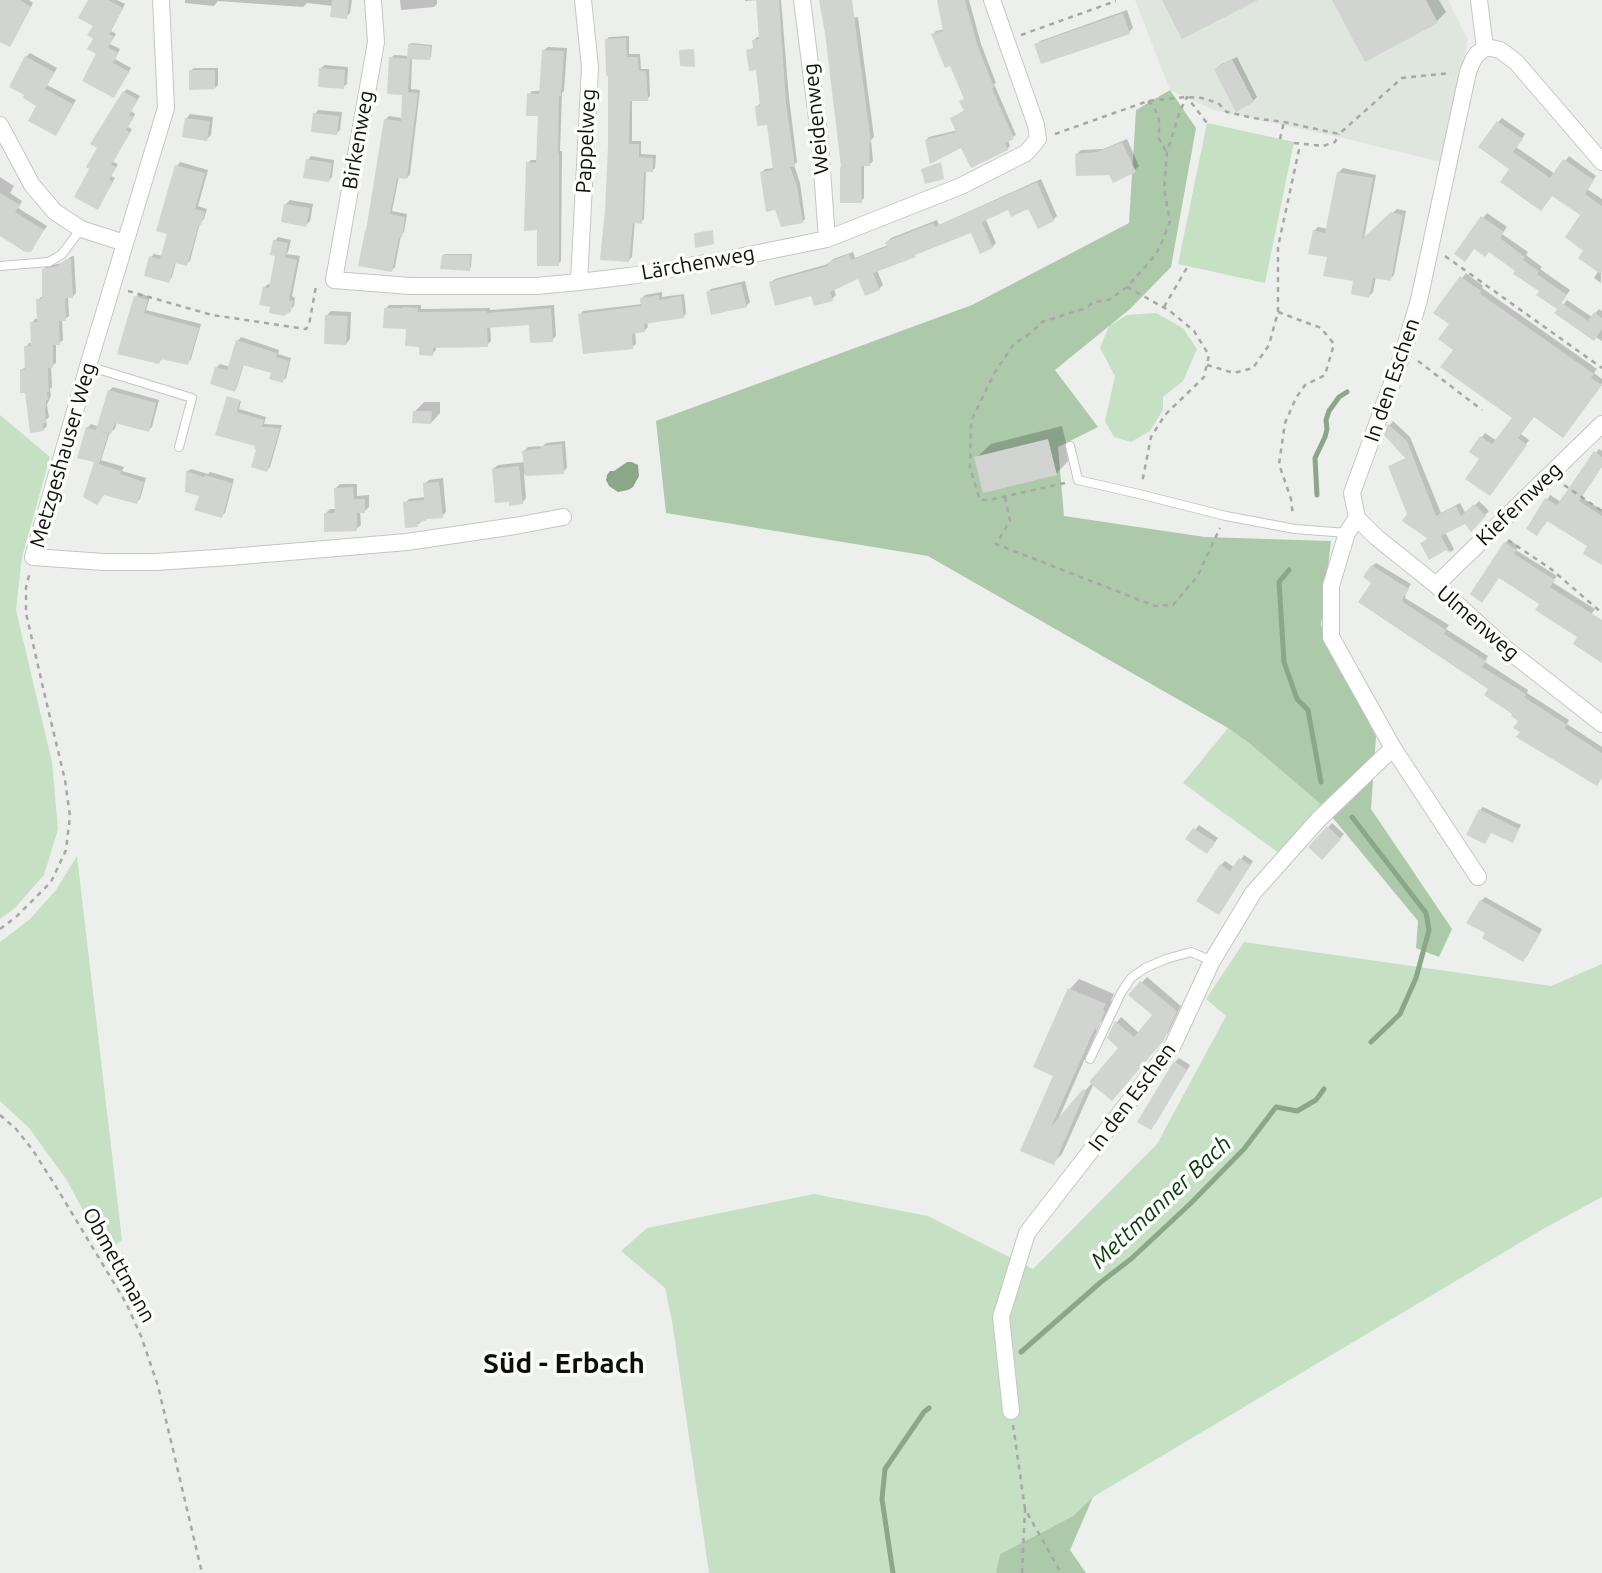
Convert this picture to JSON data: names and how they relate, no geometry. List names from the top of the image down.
{
  "streets": {
    "street": [
      "Weidenweg",
      "Birkenweg",
      "Pappelweg",
      "Lärchenweg",
      "In den Eschen",
      "Metzgeshauser Weg",
      "Kiefernweg",
      "Ulmenweg"
    ],
    "path": ["Obmettmann"]
  },
  "crossings": [
    ["Weidenweg", "Lärchenweg"],
    ["Birkenweg", "Lärchenweg"],
    ["Pappelweg", "Lärchenweg"],
    ["In den Eschen", "Ulmenweg"],
    ["Kiefernweg", "Ulmenweg"]
  ],
  "districts": ["Süd - Erbach"],
  "water": ["Mettmanner Bach"]
}
